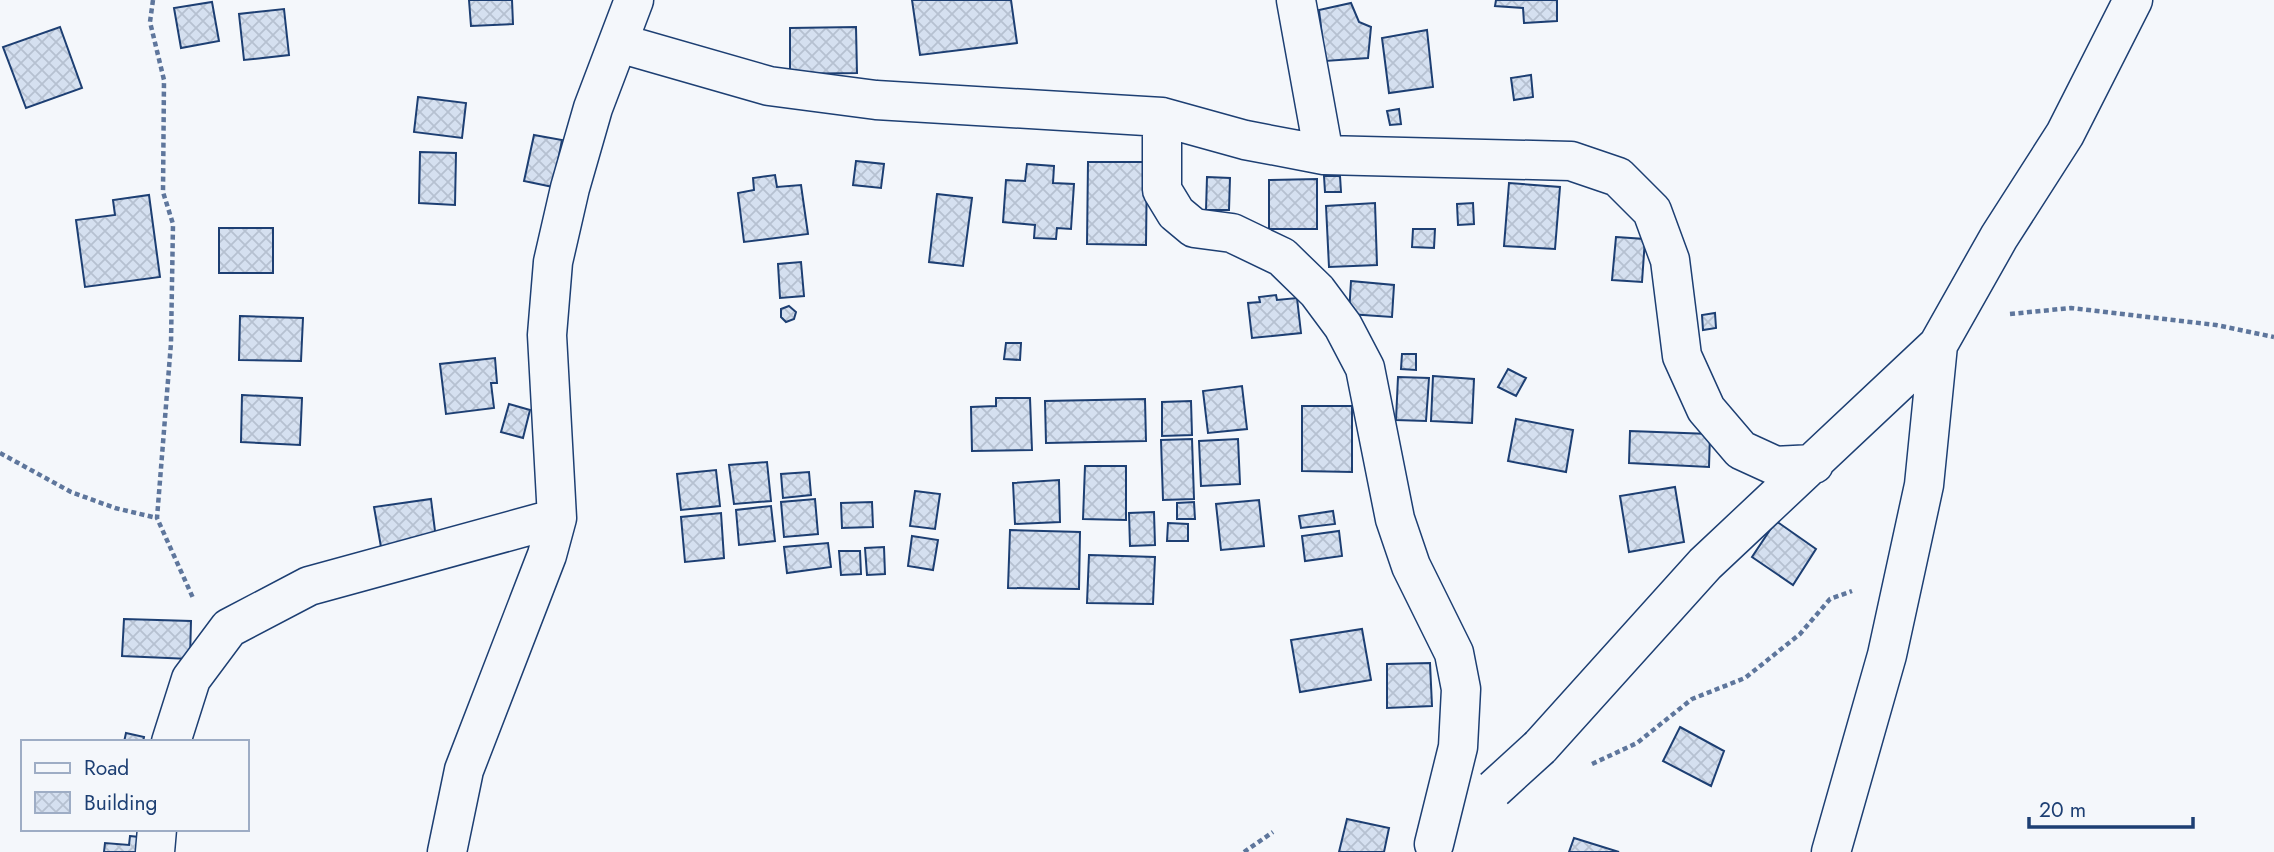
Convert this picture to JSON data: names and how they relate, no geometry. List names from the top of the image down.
{
  "legend": ["Road", "Building"],
  "scale_bar": "20 m"
}
